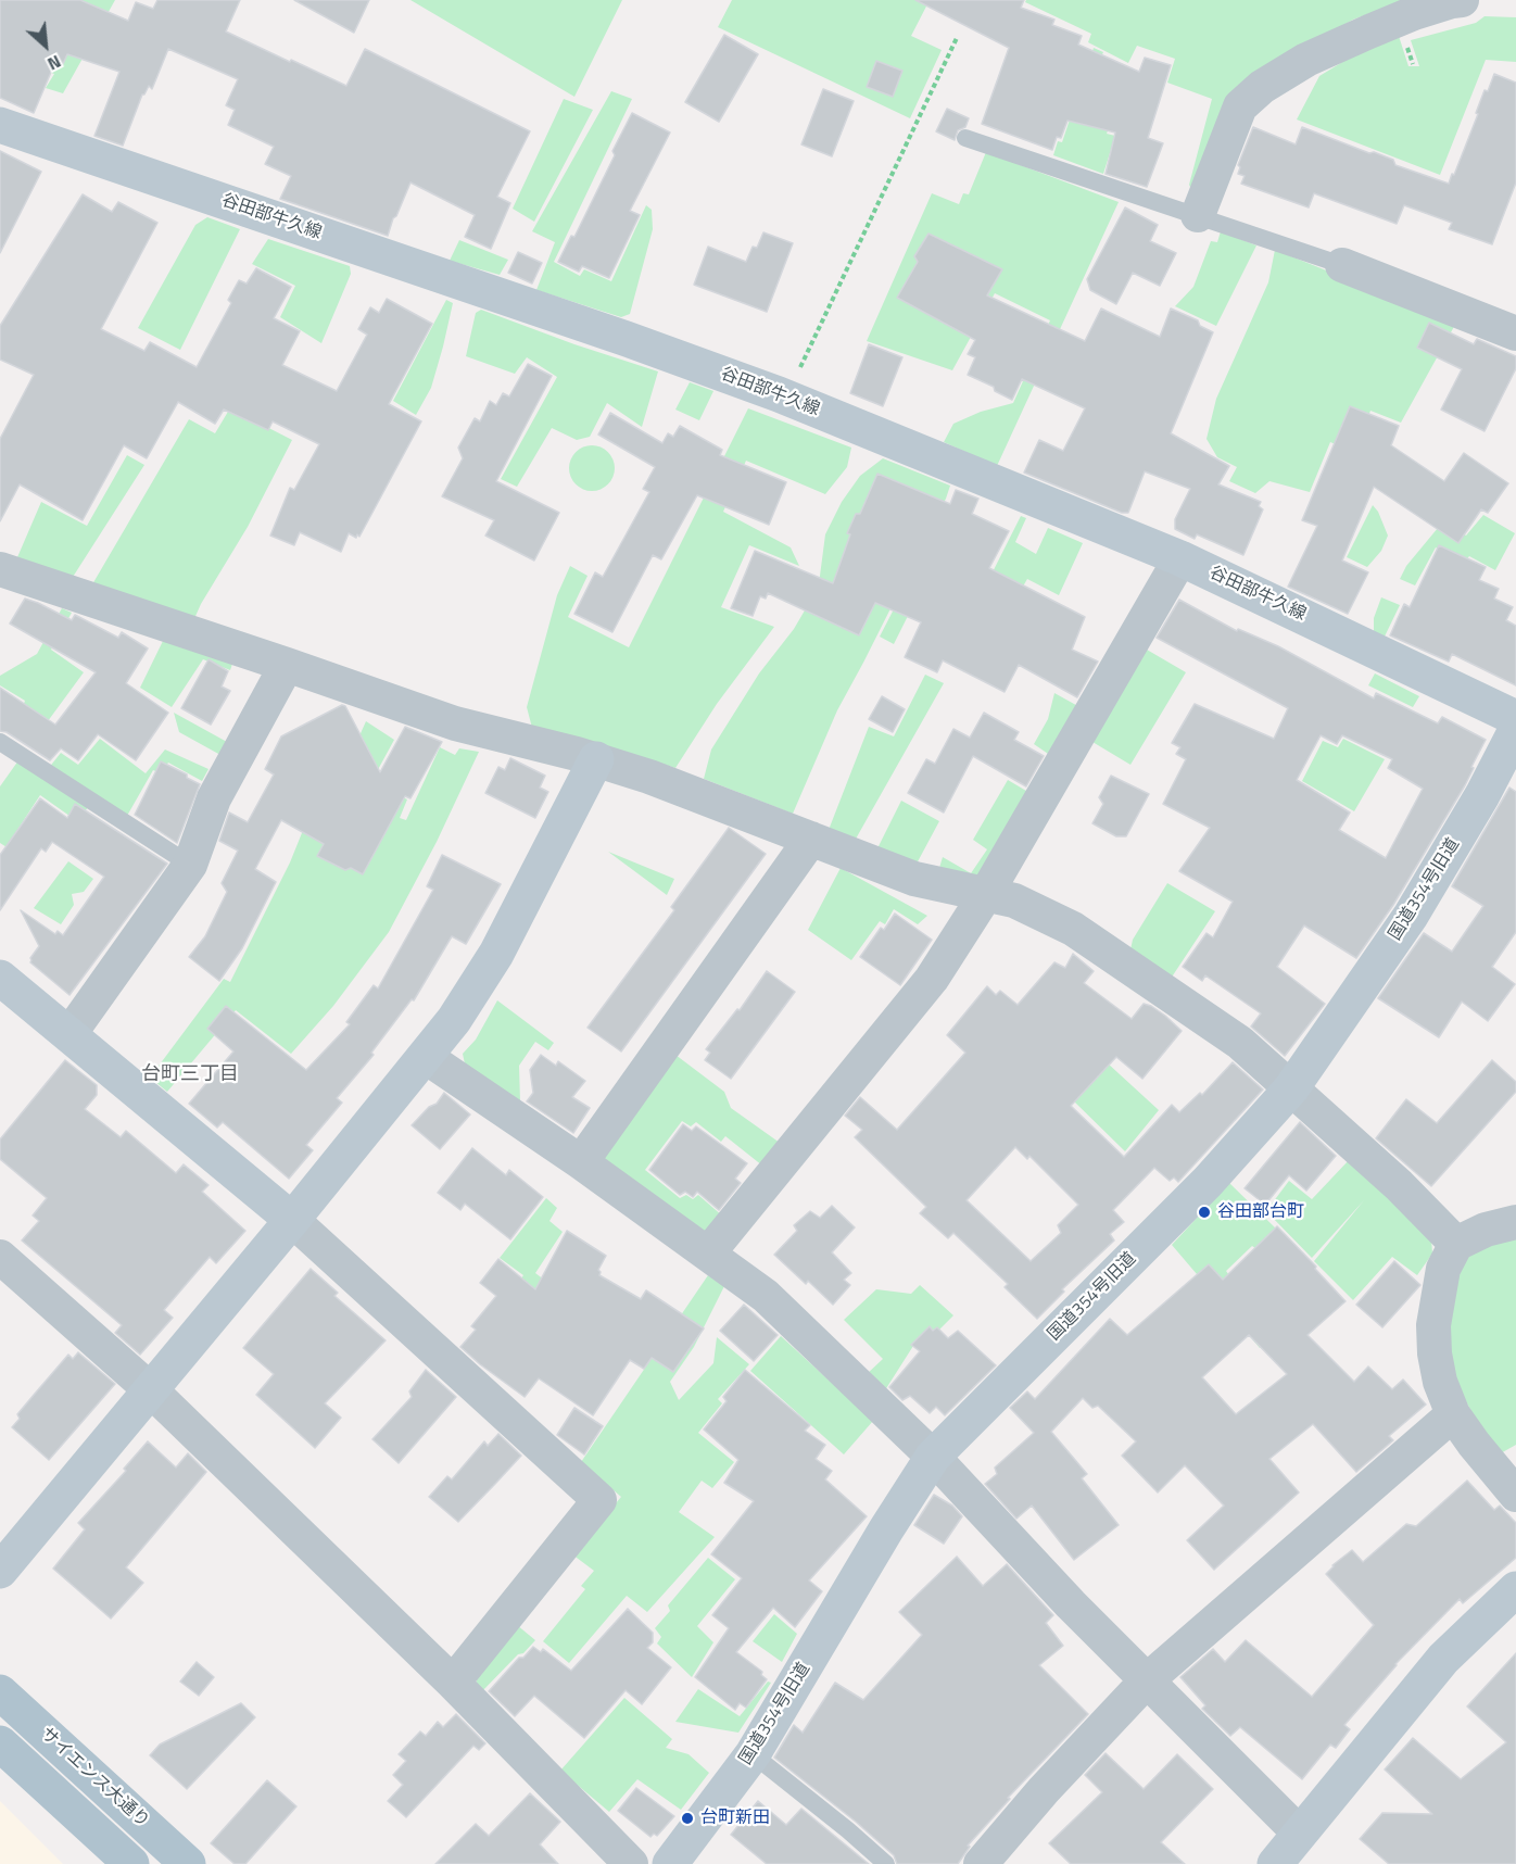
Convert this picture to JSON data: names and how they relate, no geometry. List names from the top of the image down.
{
  "streets": {
    "main road": ["サイエンス大通り"],
    "street": ["谷田部牛久線", "国道354号旧道"]
  },
  "districts": ["台町三丁目"],
  "places": ["谷田部台町", "台町新田"],
  "north": "bottom right"
}
